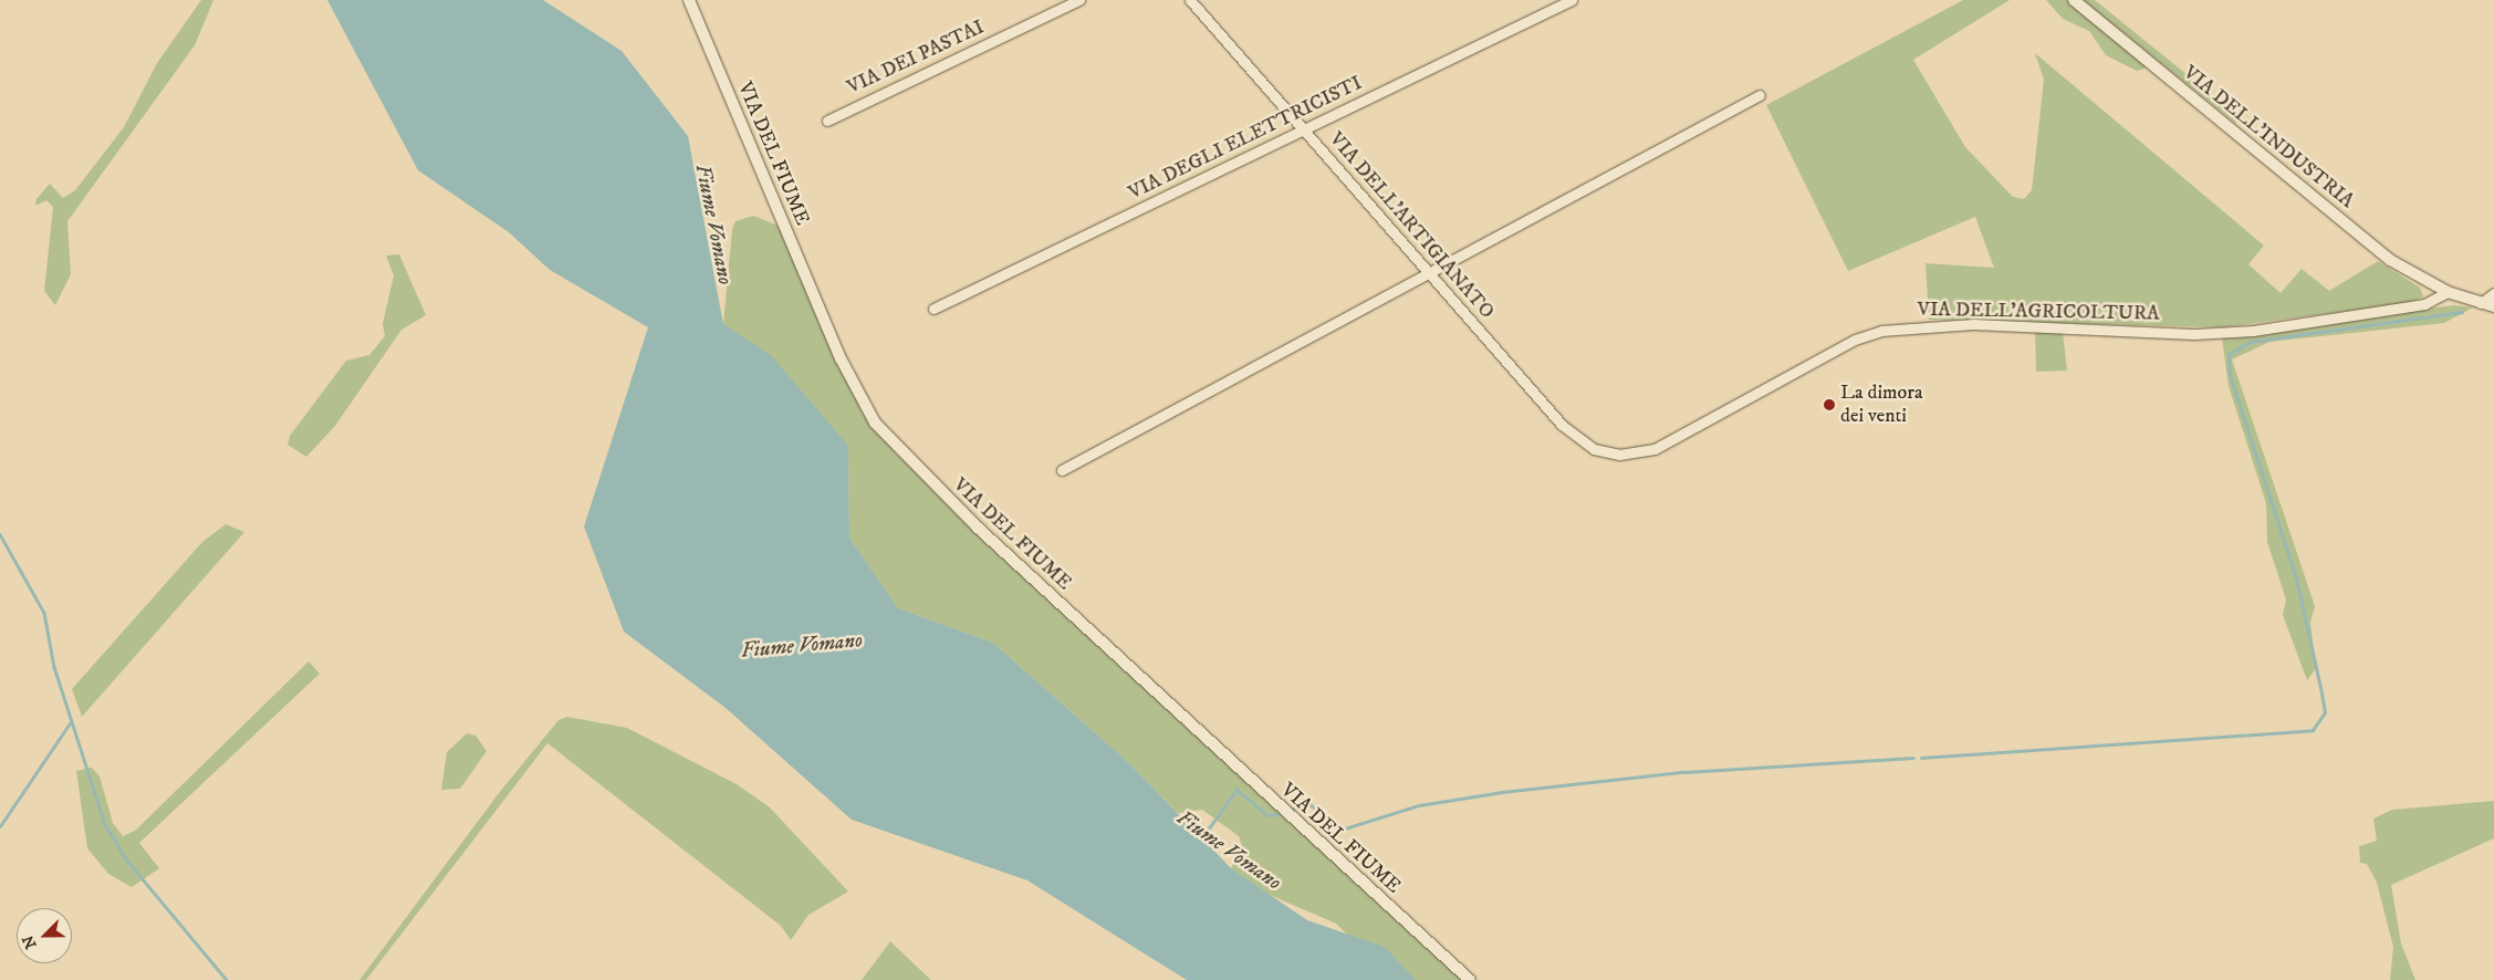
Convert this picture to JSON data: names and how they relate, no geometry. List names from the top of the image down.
{
  "streets": {
    "street": [
      "VIA DEI PASTAI",
      "VIA DELL'INDUSTRIA",
      "VIA DEGLI ELETTRICISTI",
      "VIA DEL FIUME",
      "VIA DELL'ARTIGIANATO",
      "VIA DELL'AGRICOLTURA"
    ]
  },
  "crossings": [
    ["VIA DELL'INDUSTRIA", "VIA DELL'AGRICOLTURA"],
    ["VIA DEGLI ELETTRICISTI", "VIA DELL'ARTIGIANATO"],
    ["VIA DELL'ARTIGIANATO", "VIA DELL'AGRICOLTURA"]
  ],
  "water": ["Fiume Vomano"],
  "places": ["La dimora dei venti"],
  "north": "bottom left"
}
